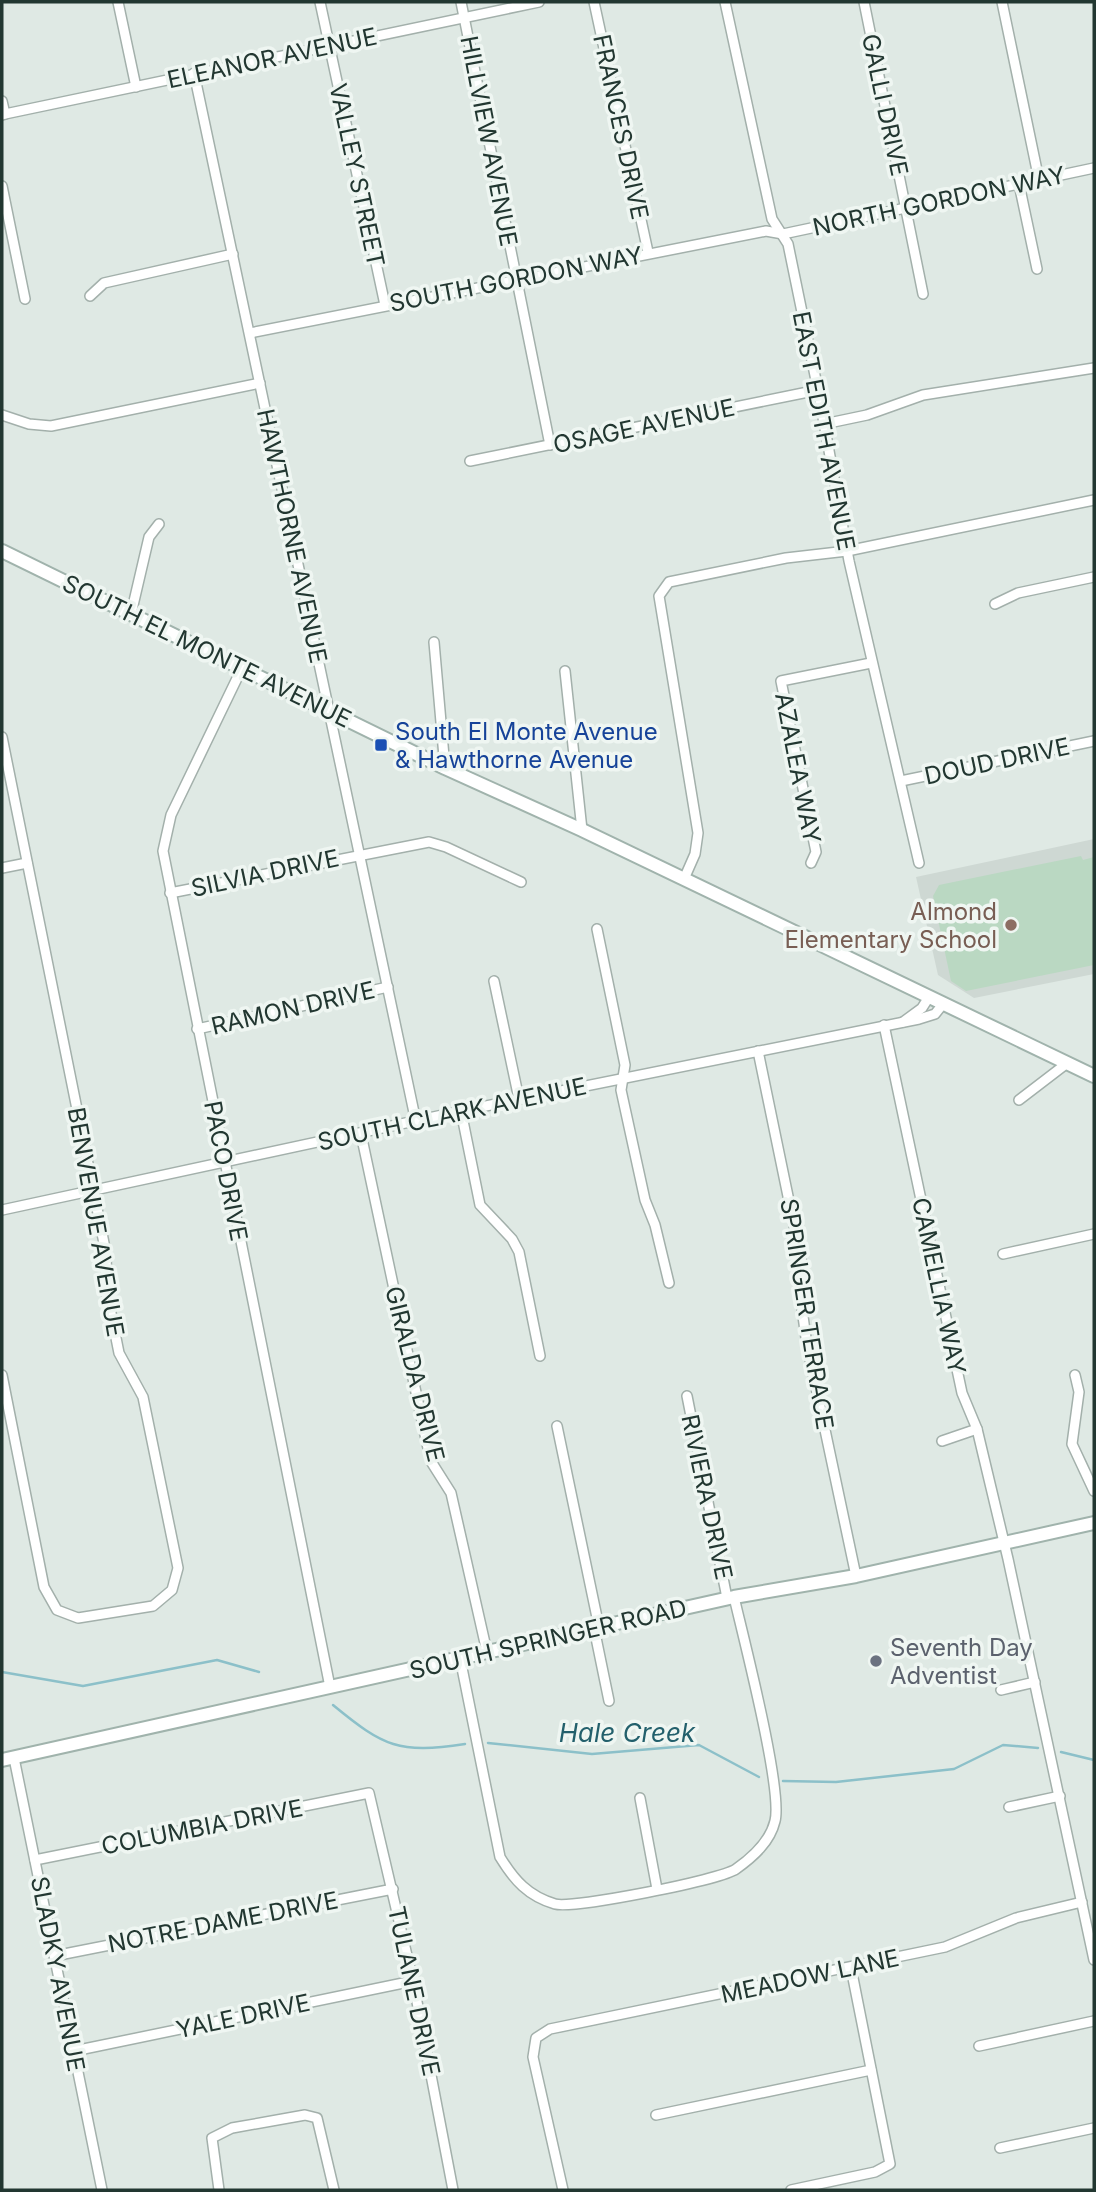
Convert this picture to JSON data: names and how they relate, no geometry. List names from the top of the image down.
{
  "streets": {
    "main road": ["SOUTH EL MONTE AVENUE", "SOUTH SPRINGER ROAD"],
    "street": [
      "ELEANOR AVENUE",
      "GALLI DRIVE",
      "FRANCES DRIVE",
      "HILLVIEW AVENUE",
      "VALLEY STREET",
      "NORTH GORDON WAY",
      "SOUTH GORDON WAY",
      "OSAGE AVENUE",
      "EAST EDITH AVENUE",
      "HAWTHORNE AVENUE",
      "DOUD DRIVE",
      "AZALEA WAY",
      "SILVIA DRIVE",
      "RAMON DRIVE",
      "SOUTH CLARK AVENUE",
      "PACO DRIVE",
      "BENVENUE AVENUE",
      "CAMELLIA WAY",
      "SPRINGER TERRACE",
      "GIRALDA DRIVE",
      "RIVIERA DRIVE",
      "COLUMBIA DRIVE",
      "NOTRE DAME DRIVE",
      "SLADKY AVENUE",
      "MEADOW LANE",
      "TULANE DRIVE",
      "YALE DRIVE"
    ]
  },
  "crossings": [
    ["ELEANOR AVENUE", "HILLVIEW AVENUE"],
    ["ELEANOR AVENUE", "VALLEY STREET"],
    ["ELEANOR AVENUE", "HAWTHORNE AVENUE"],
    ["GALLI DRIVE", "NORTH GORDON WAY"],
    ["FRANCES DRIVE", "SOUTH GORDON WAY"],
    ["HILLVIEW AVENUE", "SOUTH GORDON WAY"],
    ["HILLVIEW AVENUE", "OSAGE AVENUE"],
    ["VALLEY STREET", "SOUTH GORDON WAY"],
    ["NORTH GORDON WAY", "SOUTH GORDON WAY"],
    ["NORTH GORDON WAY", "EAST EDITH AVENUE"],
    ["SOUTH GORDON WAY", "EAST EDITH AVENUE"],
    ["SOUTH GORDON WAY", "HAWTHORNE AVENUE"],
    ["OSAGE AVENUE", "EAST EDITH AVENUE"],
    ["EAST EDITH AVENUE", "DOUD DRIVE"],
    ["EAST EDITH AVENUE", "AZALEA WAY"],
    ["HAWTHORNE AVENUE", "SOUTH EL MONTE AVENUE"],
    ["HAWTHORNE AVENUE", "SILVIA DRIVE"],
    ["HAWTHORNE AVENUE", "RAMON DRIVE"],
    ["HAWTHORNE AVENUE", "SOUTH CLARK AVENUE"],
    ["SOUTH EL MONTE AVENUE", "SOUTH CLARK AVENUE"],
    ["SOUTH EL MONTE AVENUE", "PACO DRIVE"],
    ["SILVIA DRIVE", "PACO DRIVE"],
    ["RAMON DRIVE", "PACO DRIVE"],
    ["SOUTH CLARK AVENUE", "PACO DRIVE"],
    ["SOUTH CLARK AVENUE", "BENVENUE AVENUE"],
    ["SOUTH CLARK AVENUE", "CAMELLIA WAY"],
    ["SOUTH CLARK AVENUE", "SPRINGER TERRACE"],
    ["SOUTH CLARK AVENUE", "GIRALDA DRIVE"],
    ["PACO DRIVE", "SOUTH SPRINGER ROAD"],
    ["CAMELLIA WAY", "SOUTH SPRINGER ROAD"],
    ["CAMELLIA WAY", "MEADOW LANE"],
    ["SPRINGER TERRACE", "SOUTH SPRINGER ROAD"],
    ["GIRALDA DRIVE", "SOUTH SPRINGER ROAD"],
    ["RIVIERA DRIVE", "SOUTH SPRINGER ROAD"],
    ["SOUTH SPRINGER ROAD", "SLADKY AVENUE"],
    ["COLUMBIA DRIVE", "SLADKY AVENUE"],
    ["COLUMBIA DRIVE", "TULANE DRIVE"],
    ["NOTRE DAME DRIVE", "SLADKY AVENUE"],
    ["NOTRE DAME DRIVE", "TULANE DRIVE"],
    ["SLADKY AVENUE", "YALE DRIVE"],
    ["TULANE DRIVE", "YALE DRIVE"]
  ],
  "water": ["Hale Creek"],
  "places": {
    "transit": ["South El Monte Avenue & Hawthorne Avenue"],
    "other": ["Almond Elementary School", "Seventh Day Adventist"]
  }
}
